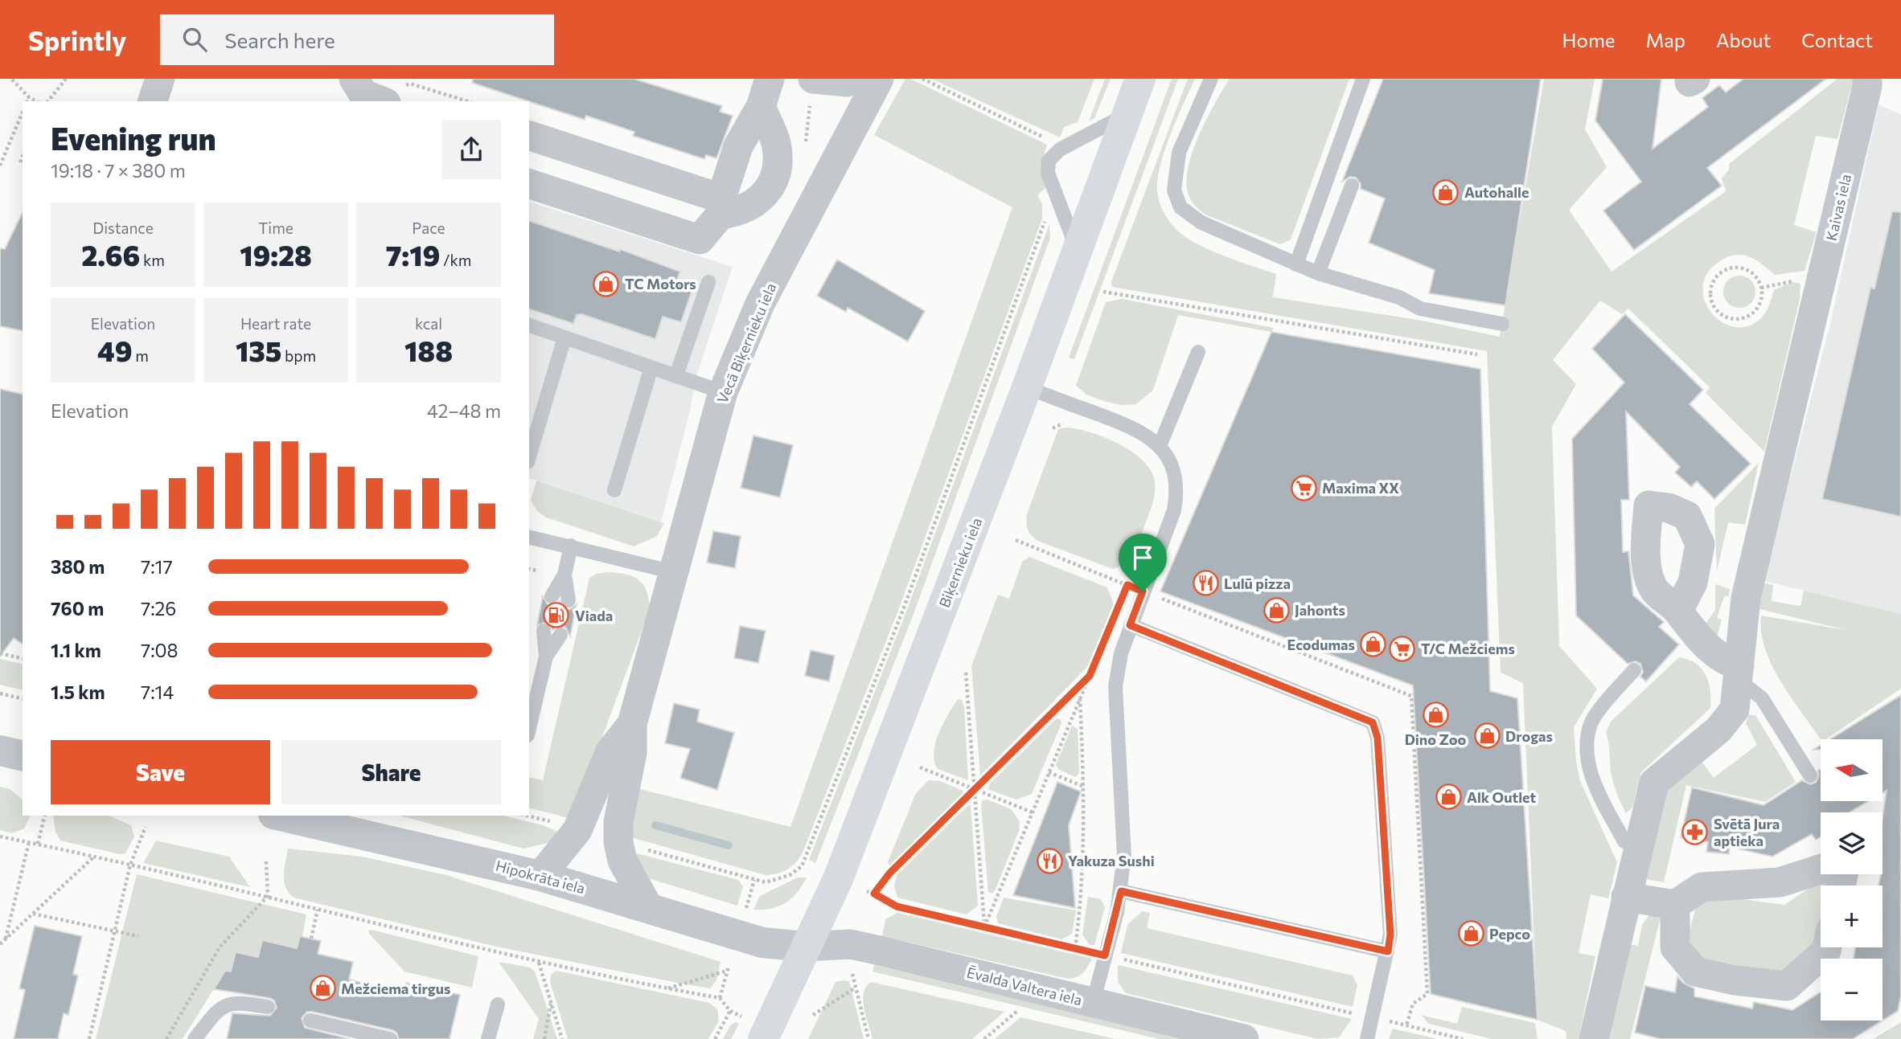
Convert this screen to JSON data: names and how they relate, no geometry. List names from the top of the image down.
{
  "streets": {
    "main road": ["Biķernieku iela"],
    "street": [
      "Kaivas iela",
      "Vecā Biķernieku iela",
      "Hipokrāta iela",
      "Ēvalda Valtera iela"
    ]
  },
  "crossings": [
    ["Vecā Biķernieku iela", "Hipokrāta iela"],
    ["Biķernieku iela", "Hipokrāta iela"],
    ["Biķernieku iela", "Ēvalda Valtera iela"],
    ["Hipokrāta iela", "Ēvalda Valtera iela"]
  ],
  "places": {
    "shop": [
      "Autohalle",
      "TC Motors",
      "Jahonts",
      "Ecodumas",
      "Dino Zoo",
      "Drogas",
      "Alk Outlet",
      "Pepco",
      "Mežciema tirgus"
    ],
    "supermarket": ["Maxima XX", "T/C Mežciems"],
    "restaurant": ["Lulū pizza", "Yakuza Sushi"],
    "fuel station": ["Viada"],
    "pharmacy": ["Svētā Jura aptieka"]
  },
  "north": "left",
  "page": {
    "header": "Sprintly",
    "search": "Search here",
    "nav": [
      "Home",
      "Map",
      "About",
      "Contact"
    ],
    "heading": ["Evening run", "19:18 · 7 × 380 m"],
    "stats": [
      ["Distance", "2.66 km"],
      ["Time", "19:28"],
      ["Pace", "7:19 /km"],
      ["Elevation", "49 m"],
      ["Heart rate", "135 bpm"],
      ["kcal", "188"]
    ],
    "chart": ["Elevation", "42–48 m"],
    "list": [
      {
        "name": "380 m",
        "note": "7:17"
      },
      {
        "name": "760 m",
        "note": "7:26"
      },
      {
        "name": "1.1 km",
        "note": "7:08"
      },
      {
        "name": "1.5 km",
        "note": "7:14"
      }
    ],
    "buttons": ["Save", "Share"],
    "map_buttons": ["+", "−"]
  }
}
